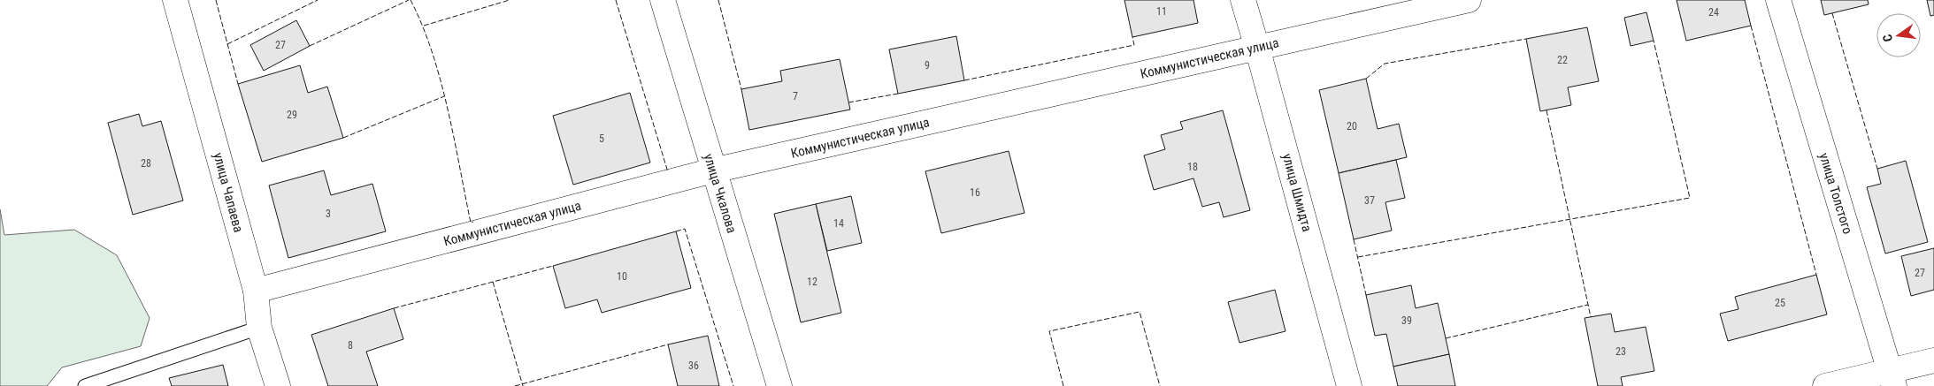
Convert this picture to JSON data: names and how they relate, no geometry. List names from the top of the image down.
{
  "streets": {
    "street": [
      "Коммунистическая улица",
      "улица Чапаева",
      "улица Шмидта",
      "улица Чкалова",
      "улица Толстого"
    ]
  },
  "crossings": [
    ["Коммунистическая улица", "улица Чапаева"],
    ["Коммунистическая улица", "улица Шмидта"],
    ["Коммунистическая улица", "улица Чкалова"]
  ],
  "house_numbers": [
    "11",
    "24",
    "27",
    "22",
    "9",
    "7",
    "29",
    "20",
    "5",
    "28",
    "18",
    "16",
    "37",
    "3",
    "14",
    "27",
    "10",
    "12",
    "25",
    "39",
    "8",
    "23",
    "36"
  ],
  "north": "left"
}
